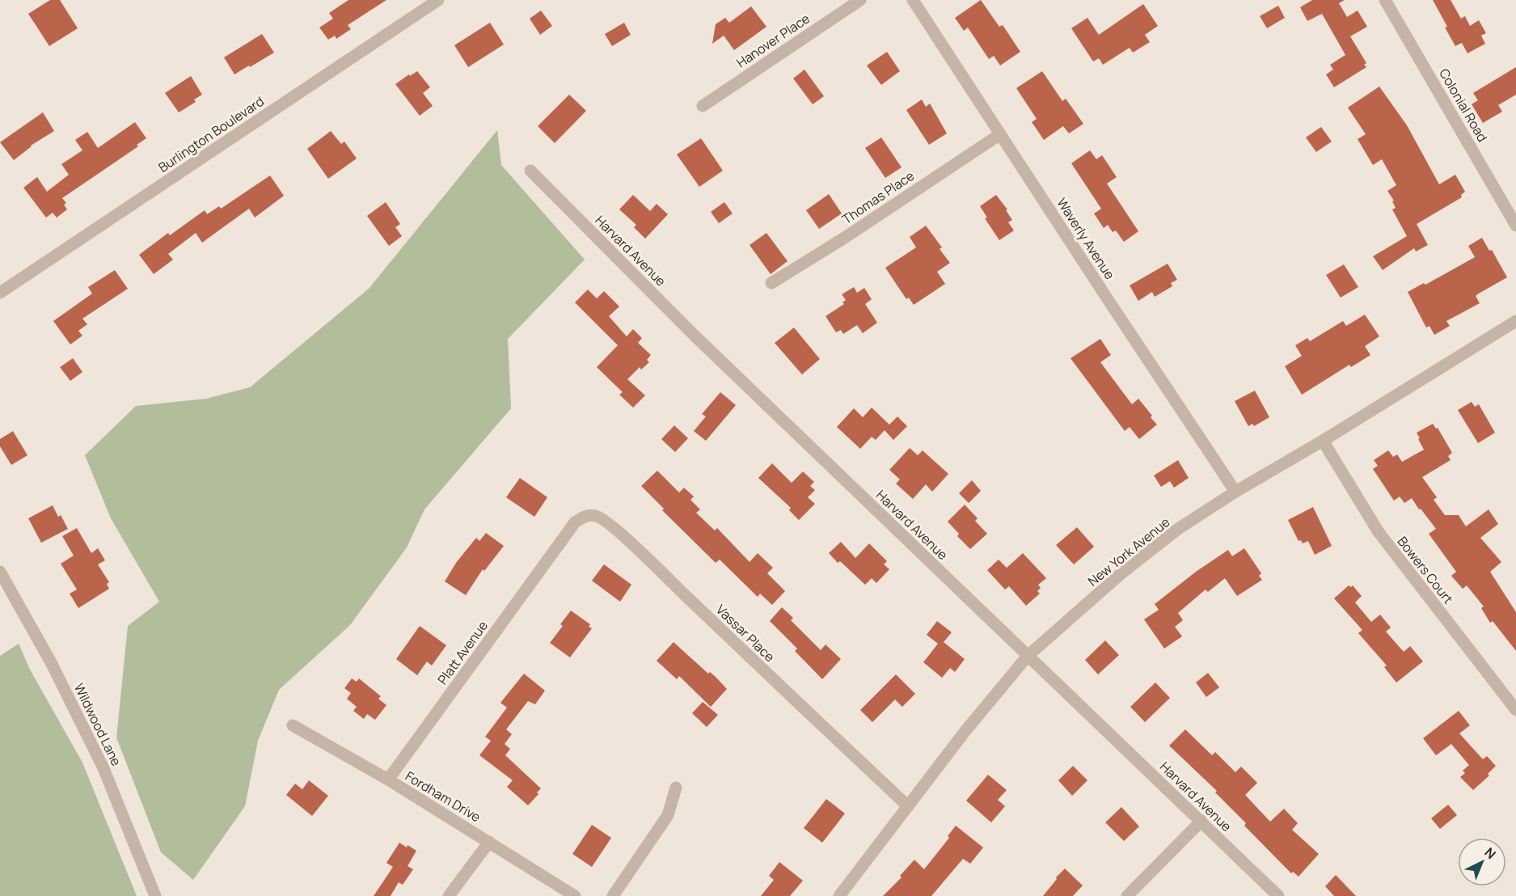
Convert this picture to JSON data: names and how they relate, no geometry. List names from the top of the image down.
{
  "streets": {
    "street": [
      "Hanover Place",
      "Colonial Road",
      "Burlington Boulevard",
      "Thomas Place",
      "Waverly Avenue",
      "Harvard Avenue",
      "New York Avenue",
      "Bowers Court",
      "Vassar Place",
      "Platt Avenue",
      "Wildwood Lane",
      "Fordham Drive"
    ]
  },
  "crossings": [
    ["Thomas Place", "Waverly Avenue"],
    ["Waverly Avenue", "New York Avenue"],
    ["Harvard Avenue", "New York Avenue"],
    ["New York Avenue", "Bowers Court"],
    ["New York Avenue", "Vassar Place"],
    ["Vassar Place", "Platt Avenue"],
    ["Platt Avenue", "Fordham Drive"]
  ],
  "north": "top right"
}
